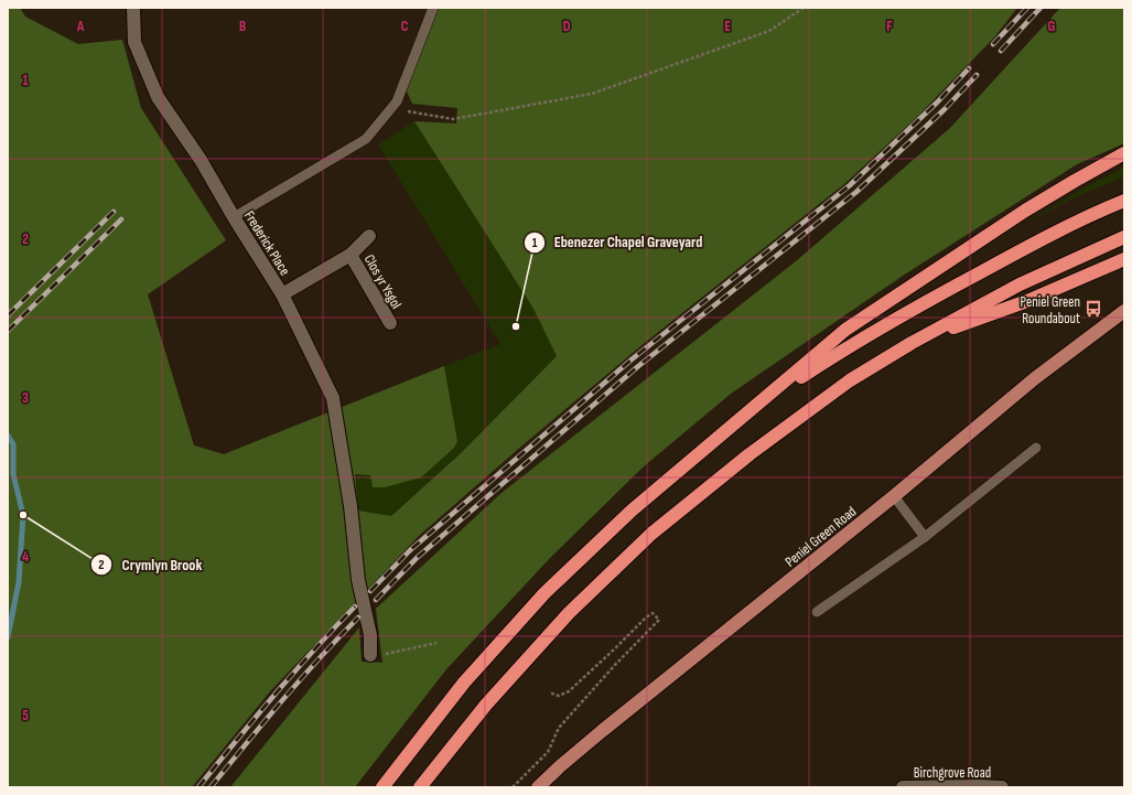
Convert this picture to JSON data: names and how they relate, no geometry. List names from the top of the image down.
{
  "streets": {
    "main road": ["Peniel Green Road"],
    "street": ["Frederick Place", "Clos yr Ysgol", "Birchgrove Road"]
  },
  "crossings": [
    ["Frederick Place", "Clos yr Ysgol"]
  ],
  "places": {
    "bus stop": ["Peniel Green Roundabout"],
    "other": ["Ebenezer Chapel Graveyard", "Crymlyn Brook"]
  },
  "grid": {
    "columns": [
      "A",
      "B",
      "C",
      "D",
      "E",
      "F",
      "G"
    ],
    "rows": [
      "1",
      "2",
      "3",
      "4",
      "5"
    ]
  }
}
